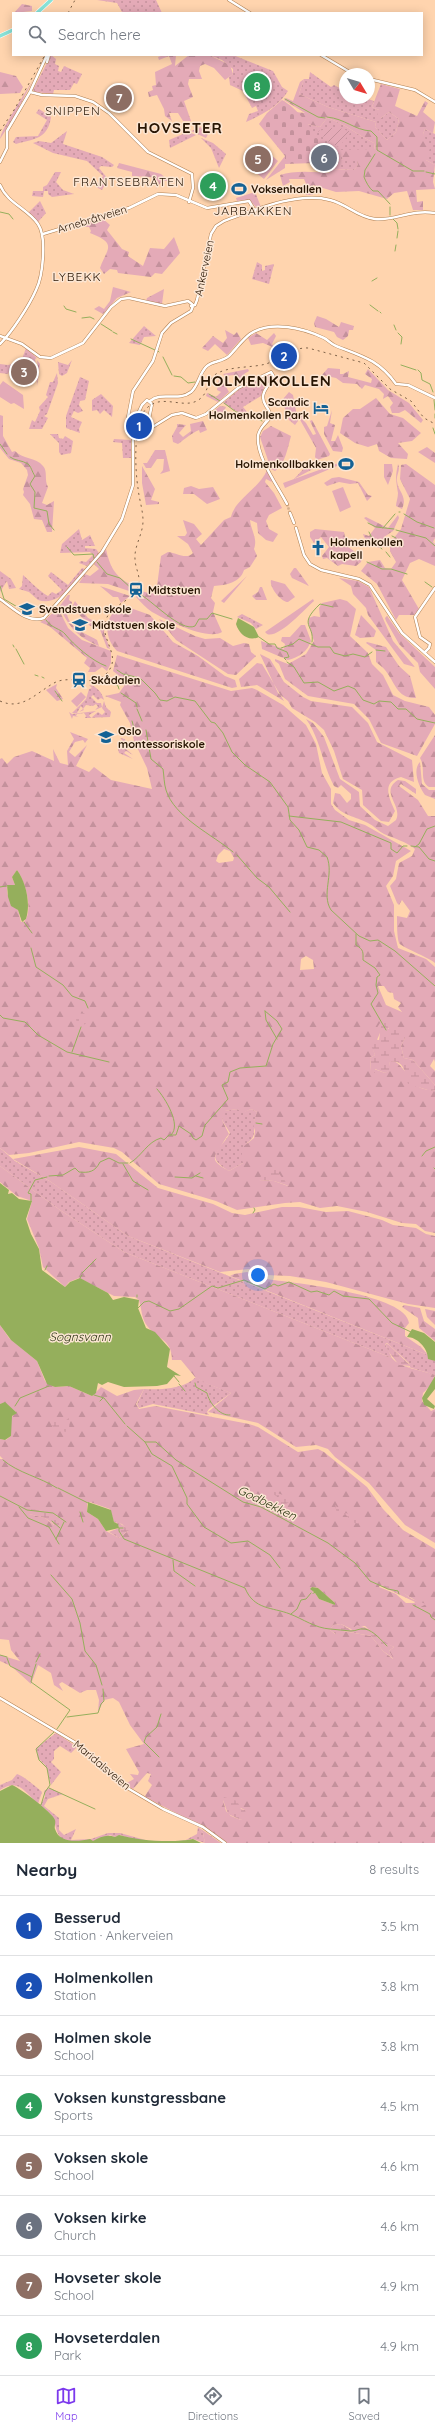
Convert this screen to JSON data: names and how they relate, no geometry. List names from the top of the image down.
{
  "streets": {
    "main road": ["Arnebråtveien", "Ankerveien", "Maridalsveien"]
  },
  "crossings": [
    ["Arnebråtveien", "Ankerveien"]
  ],
  "districts": [
    "SNIPPEN",
    "HOVSETER",
    "FRANTSEBRÅTEN",
    "JARBAKKEN",
    "LYBEKK",
    "HOLMENKOLLEN"
  ],
  "water": ["Sognsvann", "Godbekken"],
  "places": {
    "sports": ["Voksenhallen", "Holmenkollbakken"],
    "hotel": ["Scandic Holmenkollen Park"],
    "church": ["Holmenkollen kapell"],
    "station": ["Midtstuen", "Skådalen"],
    "school or university": ["Svendstuen skole", "Midtstuen skole", "Oslo montessoriskole"]
  },
  "north": "bottom right",
  "page": {
    "search": "Search here",
    "pins": [
      "8",
      "7",
      "6",
      "5",
      "4",
      "2",
      "3",
      "1"
    ],
    "heading": ["Nearby", "8 results"],
    "list": [
      {
        "mark": "1",
        "name": "Besserud",
        "note": "Station · Ankerveien",
        "value": "3.5 km"
      },
      {
        "mark": "2",
        "name": "Holmenkollen",
        "note": "Station",
        "value": "3.8 km"
      },
      {
        "mark": "3",
        "name": "Holmen skole",
        "note": "School",
        "value": "3.8 km"
      },
      {
        "mark": "4",
        "name": "Voksen kunstgressbane",
        "note": "Sports",
        "value": "4.5 km"
      },
      {
        "mark": "5",
        "name": "Voksen skole",
        "note": "School",
        "value": "4.6 km"
      },
      {
        "mark": "6",
        "name": "Voksen kirke",
        "note": "Church",
        "value": "4.6 km"
      },
      {
        "mark": "7",
        "name": "Hovseter skole",
        "note": "School",
        "value": "4.9 km"
      },
      {
        "mark": "8",
        "name": "Hovseterdalen",
        "note": "Park",
        "value": "4.9 km"
      }
    ],
    "nav": ["Map", "Directions", "Saved"]
  }
}
